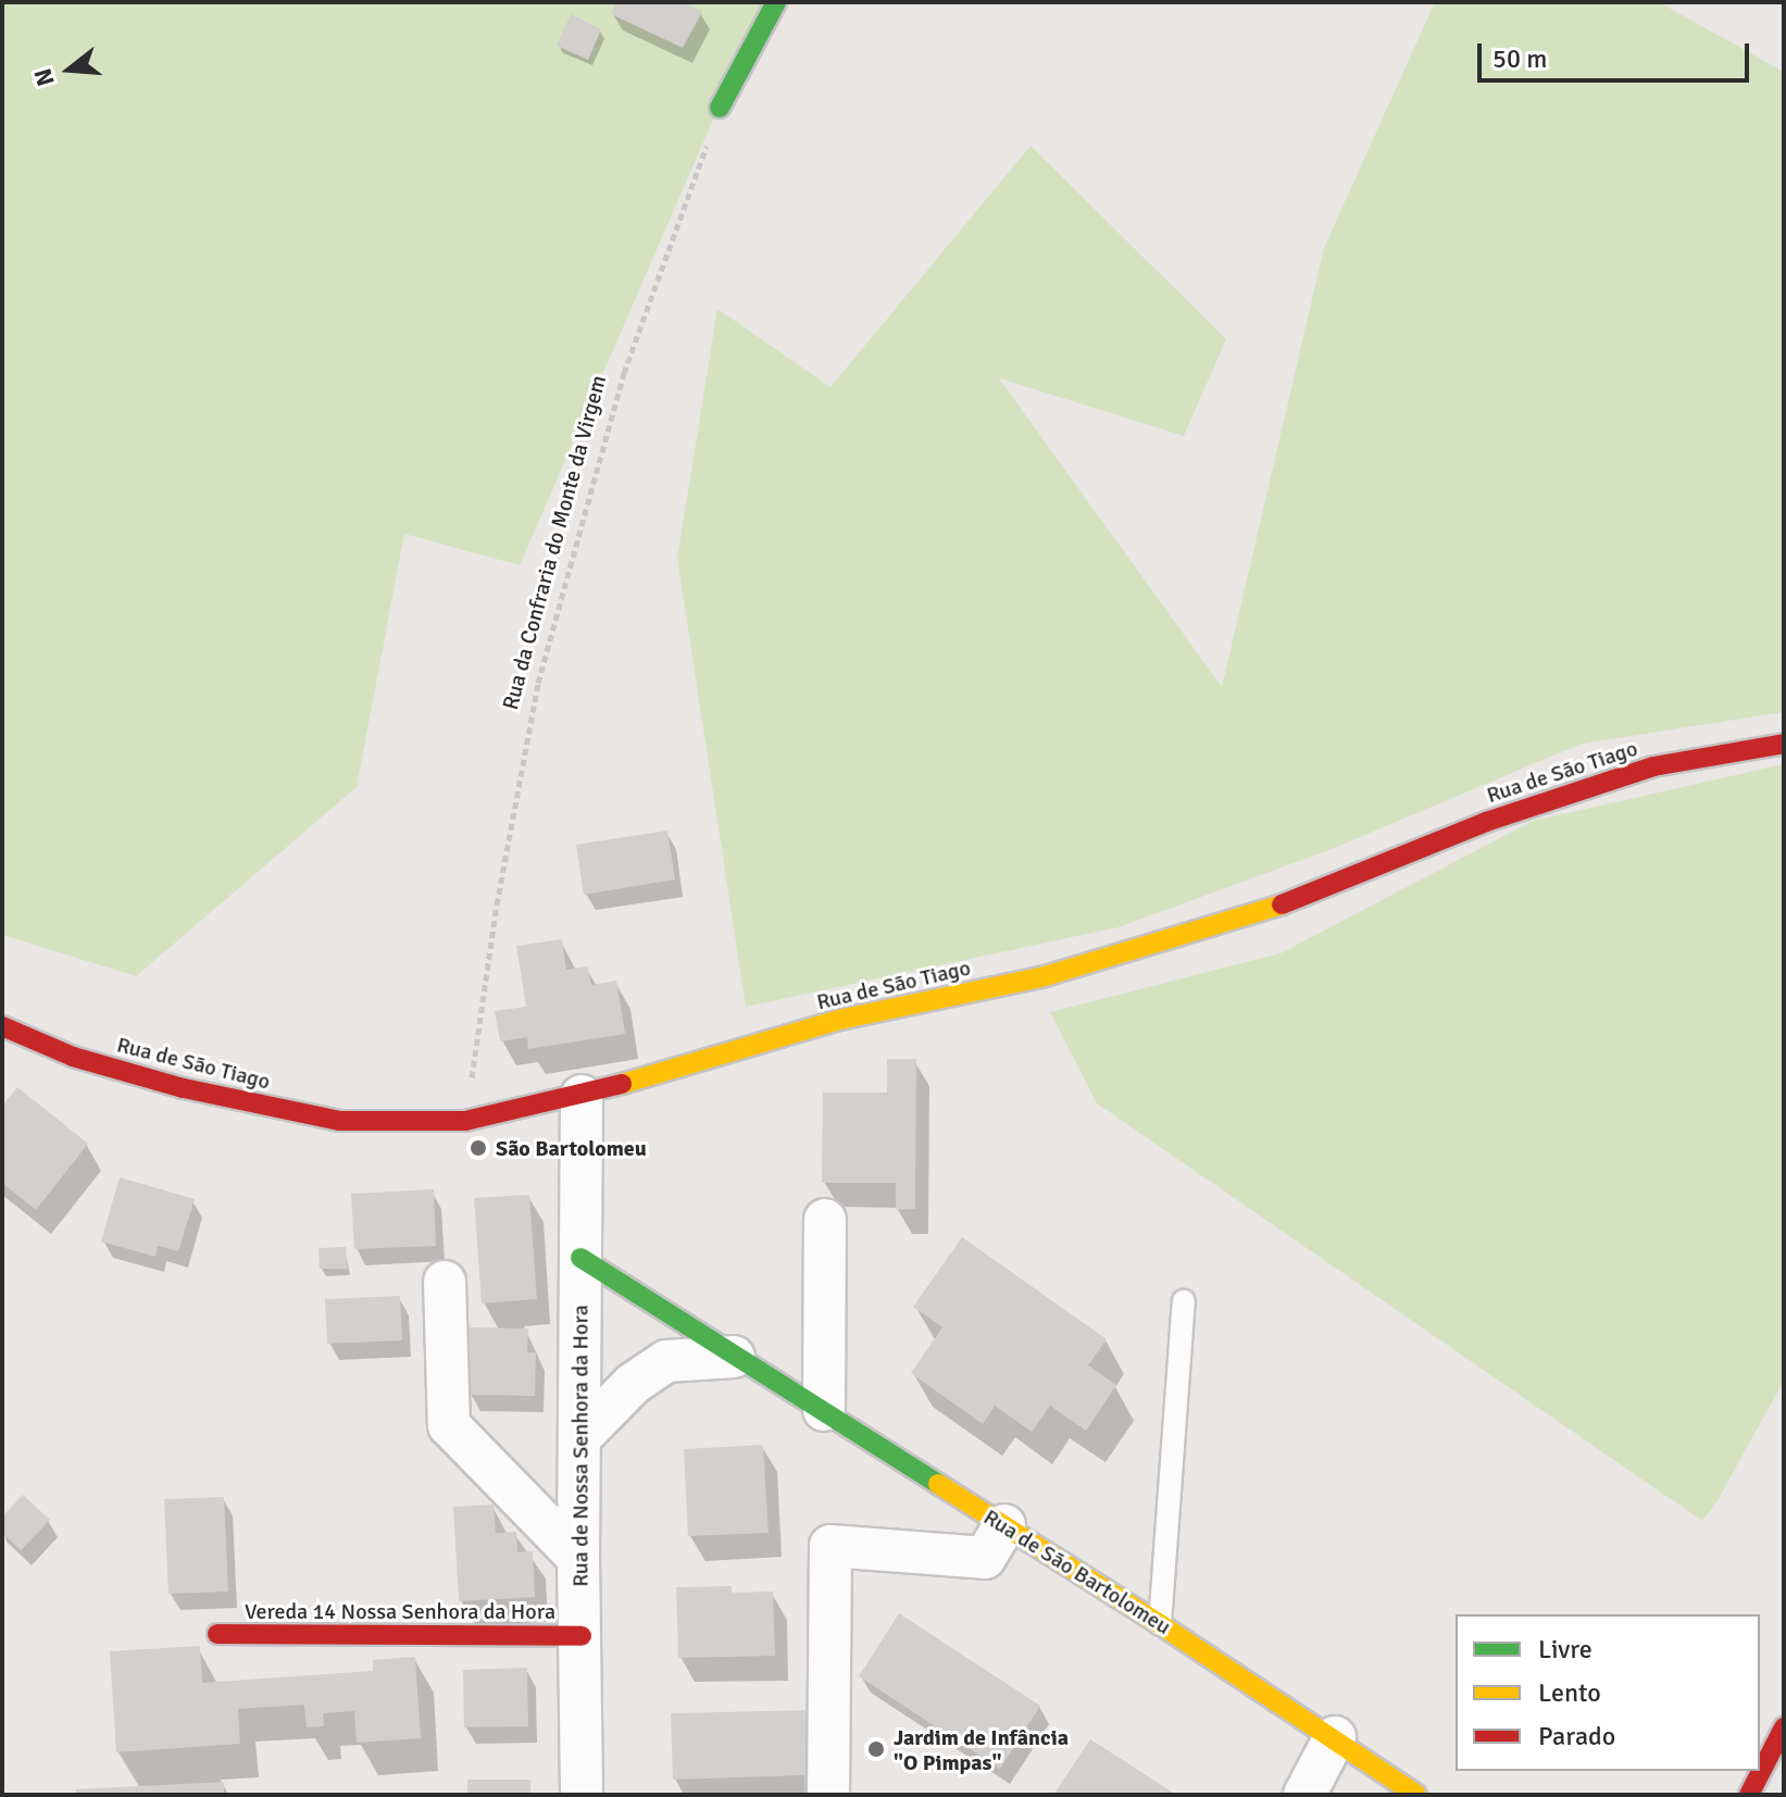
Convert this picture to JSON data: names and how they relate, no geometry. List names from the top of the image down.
{
  "streets": {
    "street": [
      "Rua de São Tiago",
      "Rua de Nossa Senhora da Hora",
      "Rua de São Bartolomeu",
      "Vereda 14 Nossa Senhora da Hora"
    ],
    "path": ["Rua da Confraria do Monte da Virgem"]
  },
  "crossings": [
    ["Rua da Confraria do Monte da Virgem", "Rua de São Tiago"],
    ["Rua de São Tiago", "Rua de Nossa Senhora da Hora"],
    ["Rua de Nossa Senhora da Hora", "Rua de São Bartolomeu"],
    ["Rua de Nossa Senhora da Hora", "Vereda 14 Nossa Senhora da Hora"]
  ],
  "places": ["São Bartolomeu", "Jardim de Infância \"O Pimpas\""],
  "legend": ["Livre", "Lento", "Parado"],
  "scale_bar": "50 m",
  "north": "left"
}
